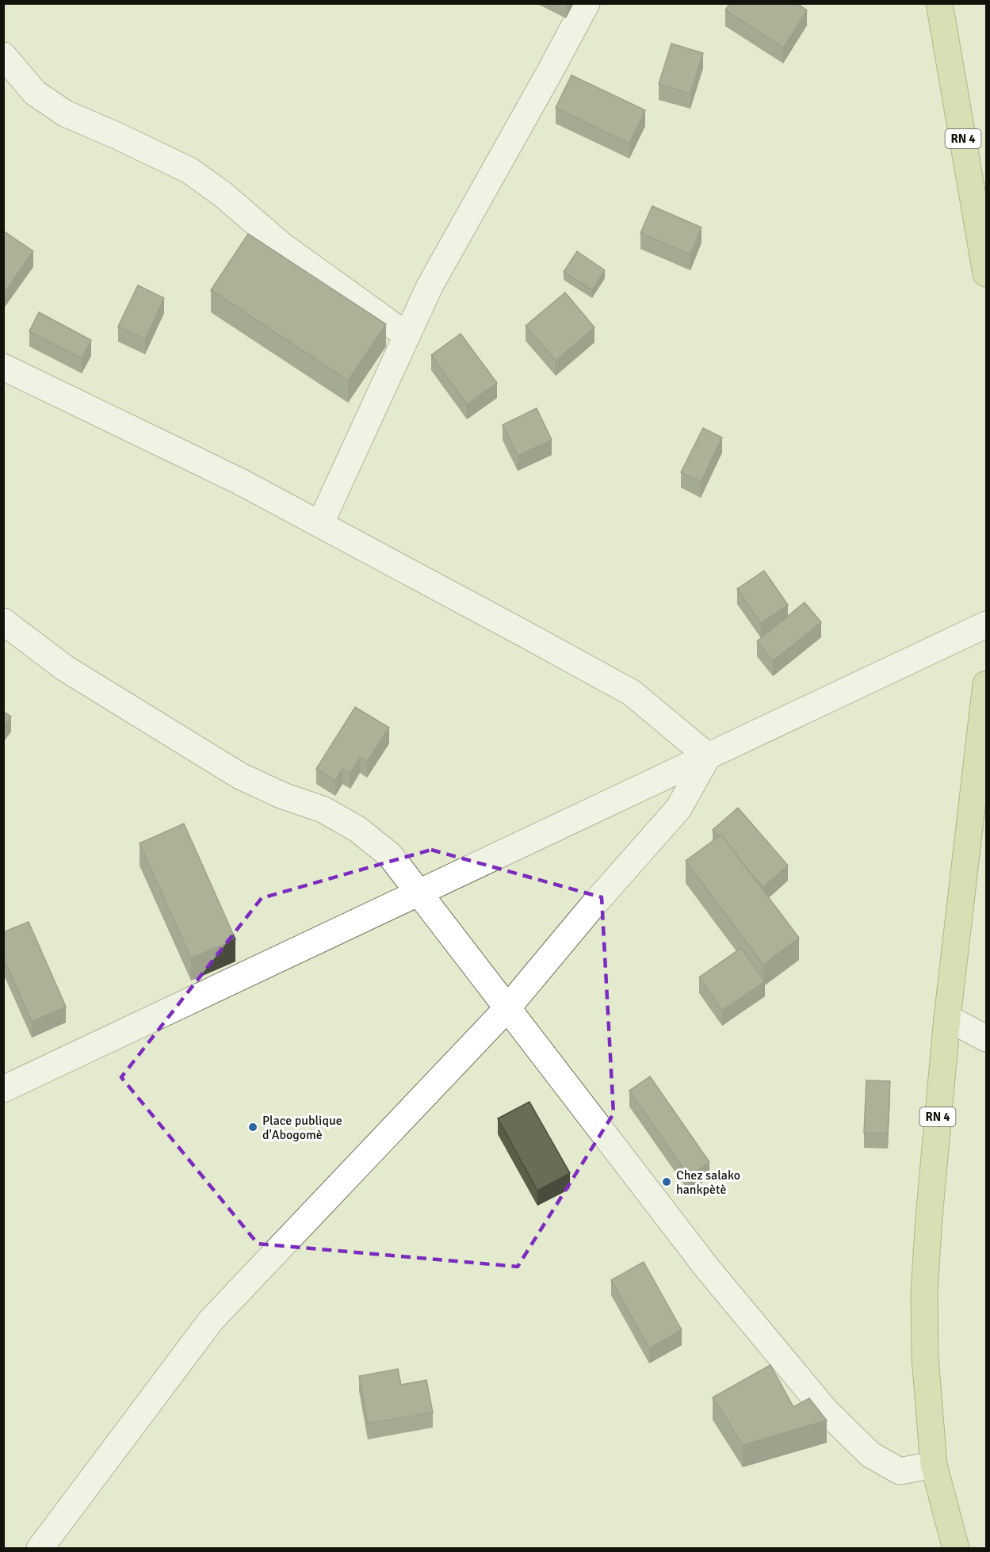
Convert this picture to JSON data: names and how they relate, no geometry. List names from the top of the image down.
{
  "streets": {
    "main road": ["RN 4"]
  },
  "places": ["Place publique d'Abogomè", "Chez salako hankpètè"]
}
